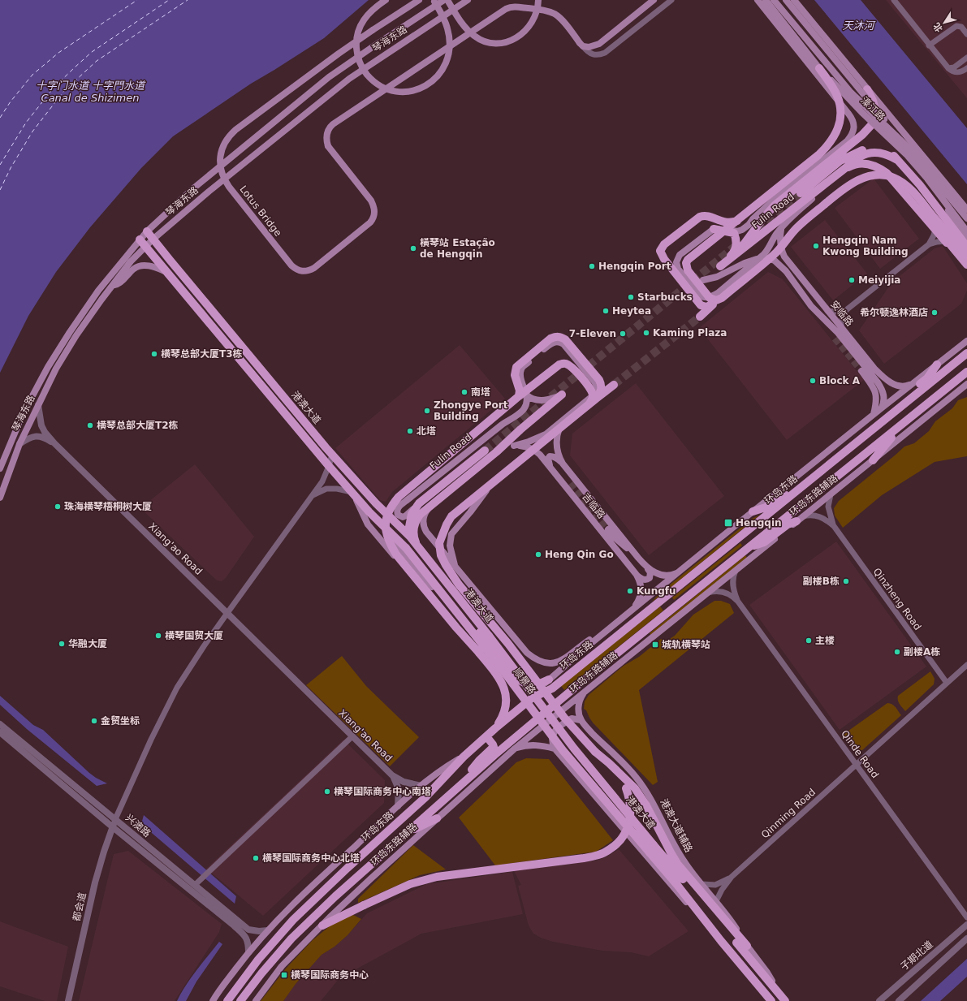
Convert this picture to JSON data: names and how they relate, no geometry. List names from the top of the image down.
{
  "streets": {
    "main road": [
      "琴海东路",
      "濠江路",
      "Lotus Bridge",
      "Fulin Road",
      "安临路",
      "港澳大道",
      "环岛东路",
      "环岛东路辅路",
      "吉临路",
      "顺景路",
      "港澳大道辅路"
    ],
    "street": [
      "Xiang'ao Road",
      "Qinzheng Road",
      "Qinde Road",
      "Qinming Road",
      "兴澳路",
      "都会道",
      "子期北道"
    ]
  },
  "crossings": [
    ["琴海东路", "港澳大道"],
    ["琴海东路", "Xiang'ao Road"],
    ["Fulin Road", "吉临路"],
    ["港澳大道", "环岛东路"],
    ["港澳大道", "顺景路"],
    ["港澳大道", "港澳大道辅路"],
    ["环岛东路", "顺景路"],
    ["Qinde Road", "Qinming Road"],
    ["兴澳路", "都会道"]
  ],
  "water": ["天沐河", "十字门水道 十字門水道 Canal de Shizimen"],
  "places": {
    "other": [
      "Hengqin Nam Kwong Building",
      "橫琴站 Estação de Hengqin",
      "Hengqin Port",
      "Meiyijia",
      "Starbucks",
      "Heytea",
      "希尔顿逸林酒店",
      "Kaming Plaza",
      "7-Eleven",
      "横琴总部大厦T3栋",
      "Block A",
      "南塔",
      "Zhongye Port Building",
      "横琴总部大厦T2栋",
      "北塔",
      "珠海横琴梧桐树大厦",
      "Heng Qin Go",
      "副楼B栋",
      "Kungfu",
      "横琴国贸大厦",
      "主楼",
      "华融大厦",
      "副楼A栋",
      "金贸坐标",
      "横琴国际商务中心南塔",
      "横琴国际商务中心北塔"
    ],
    "transit": ["Hengqin", "城轨横琴站", "横琴国际商务中心"]
  },
  "north": "bottom left"
}
